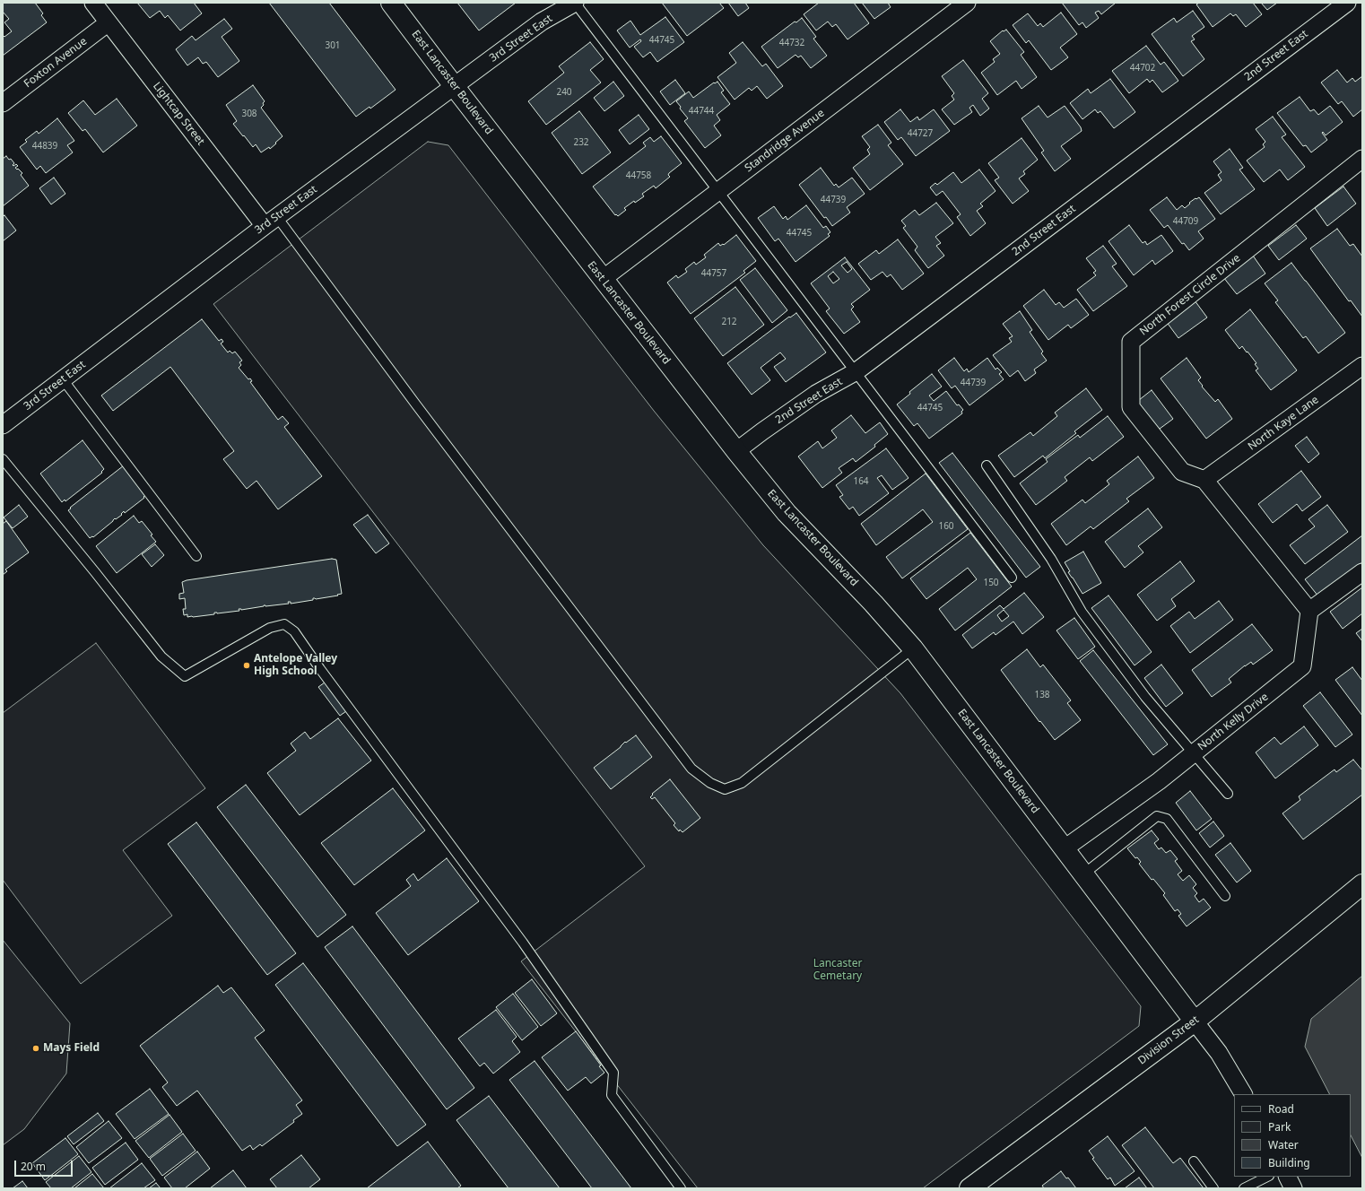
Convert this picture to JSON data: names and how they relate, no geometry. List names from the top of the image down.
{
  "streets": {
    "main road": ["East Lancaster Boulevard", "Division Street"],
    "street": [
      "3rd Street East",
      "2nd Street East",
      "Foxton Avenue",
      "Lightcap Street",
      "Standridge Avenue",
      "North Forest Circle Drive",
      "North Kaye Lane",
      "North Kelly Drive"
    ]
  },
  "crossings": [
    ["3rd Street East", "East Lancaster Boulevard"],
    ["3rd Street East", "Lightcap Street"],
    ["2nd Street East", "East Lancaster Boulevard"],
    ["Foxton Avenue", "Lightcap Street"],
    ["East Lancaster Boulevard", "Standridge Avenue"],
    ["East Lancaster Boulevard", "North Kelly Drive"],
    ["East Lancaster Boulevard", "Division Street"],
    ["North Forest Circle Drive", "North Kaye Lane"]
  ],
  "parks": ["Lancaster Cemetary"],
  "places": ["Antelope Valley High School", "Mays Field"],
  "house_numbers": [
    "44745",
    "44732",
    "301",
    "44702",
    "240",
    "44744",
    "308",
    "44727",
    "232",
    "44839",
    "44758",
    "44739",
    "44709",
    "44745",
    "44757",
    "212",
    "44739",
    "44745",
    "164",
    "160",
    "150",
    "138"
  ],
  "legend": [
    "Road",
    "Park",
    "Water",
    "Building"
  ],
  "scale_bar": "20 m"
}
